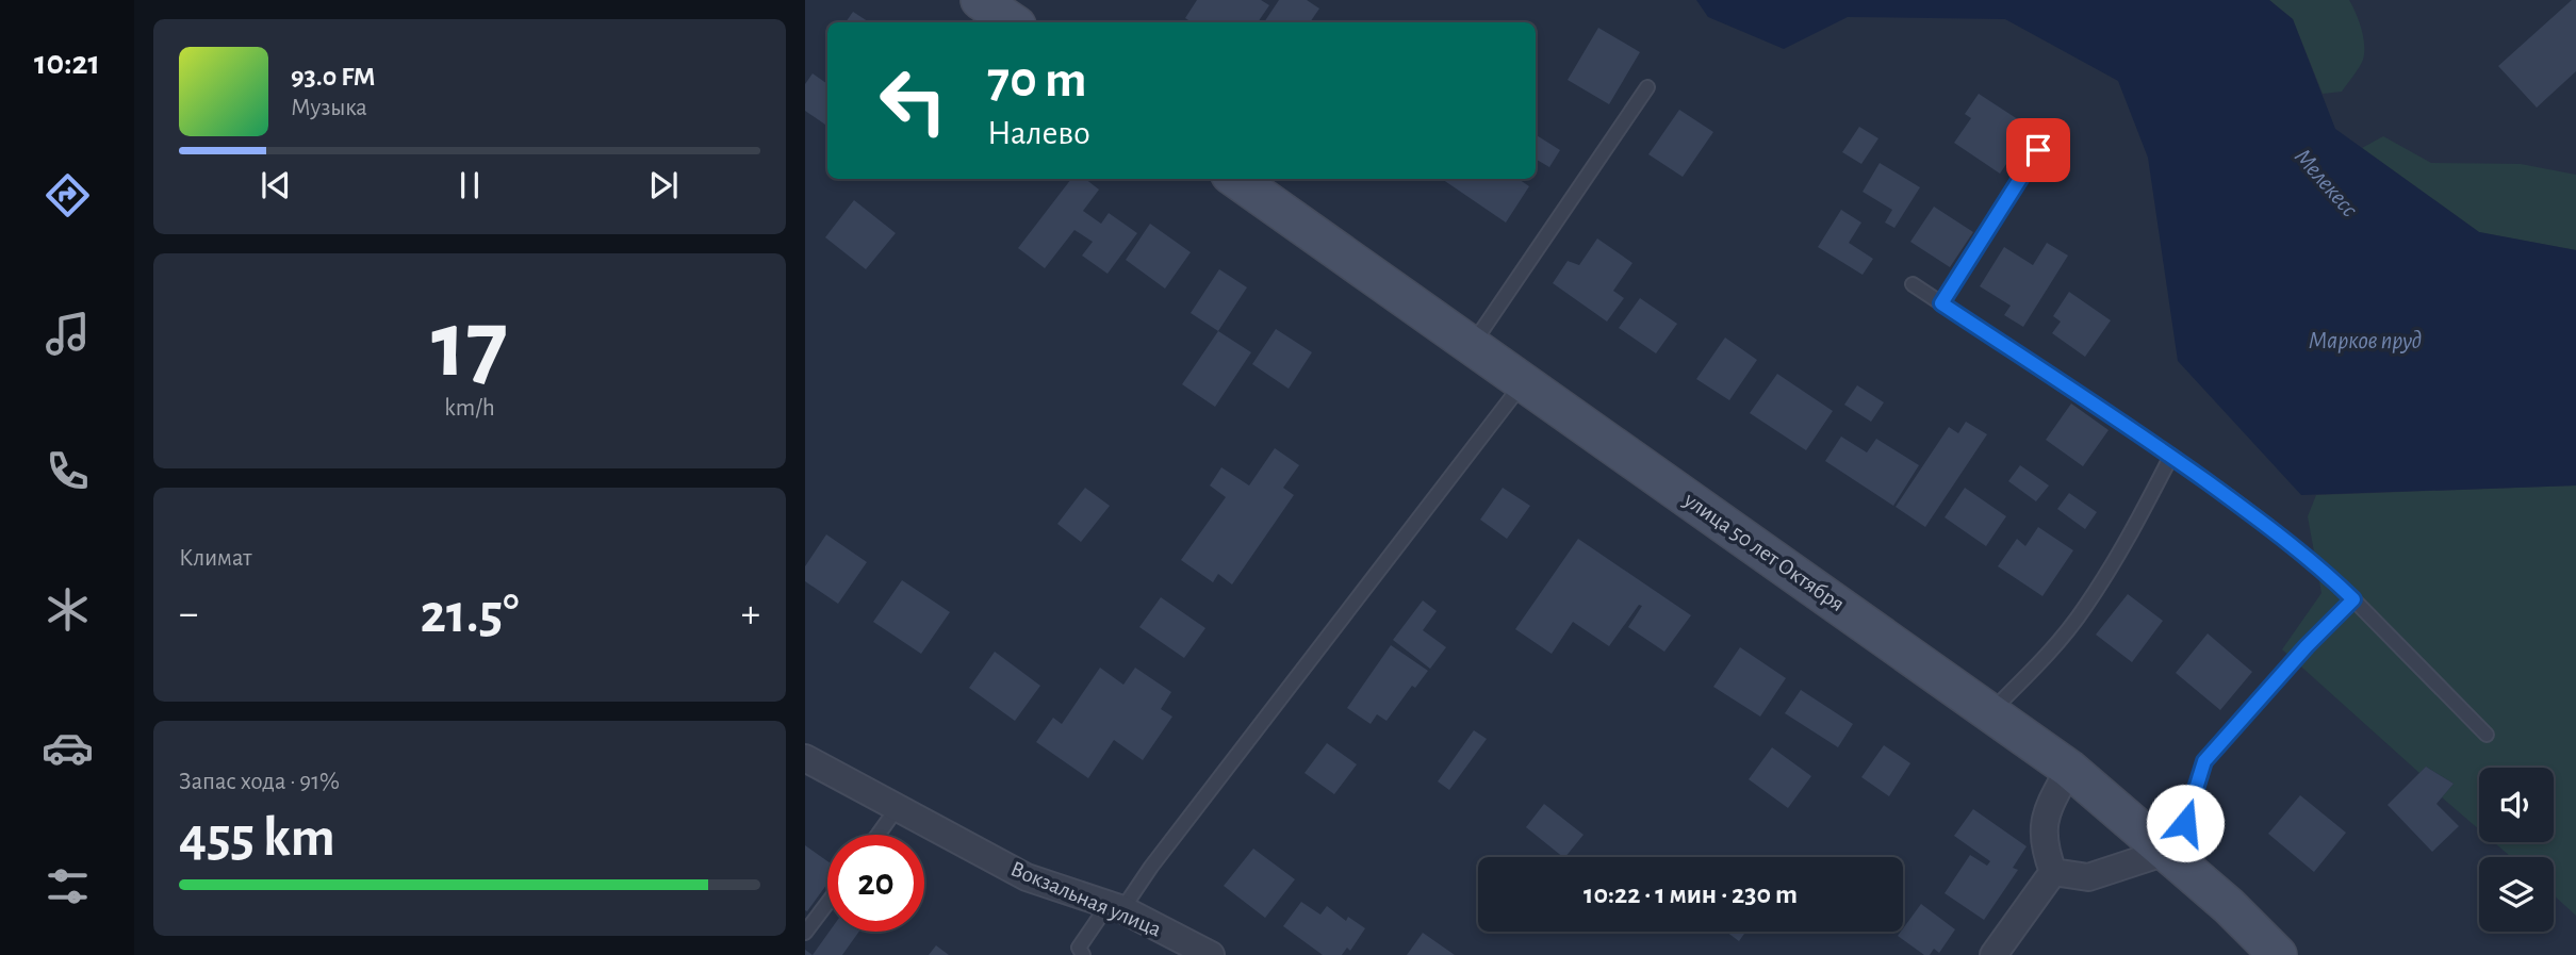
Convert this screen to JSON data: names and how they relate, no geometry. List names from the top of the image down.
{
  "streets": {
    "main road": ["улица 50 лет Октября"],
    "street": ["Вокзальная улица"]
  },
  "water": ["Мелекесс", "Марков пруд"],
  "page": {
    "tabs": "10:21",
    "turn": ["70 m", "Налево"],
    "song": ["93.0 FM", "Музыка"],
    "tile": [
      ["17", "km/h"],
      "Климат",
      ["Запас хода · 91%", "455 km"]
    ],
    "heat": ["−", "21.5°", "+"],
    "limit": "20",
    "trip": "10:22 · 1 мин · 230 m"
  }
}
